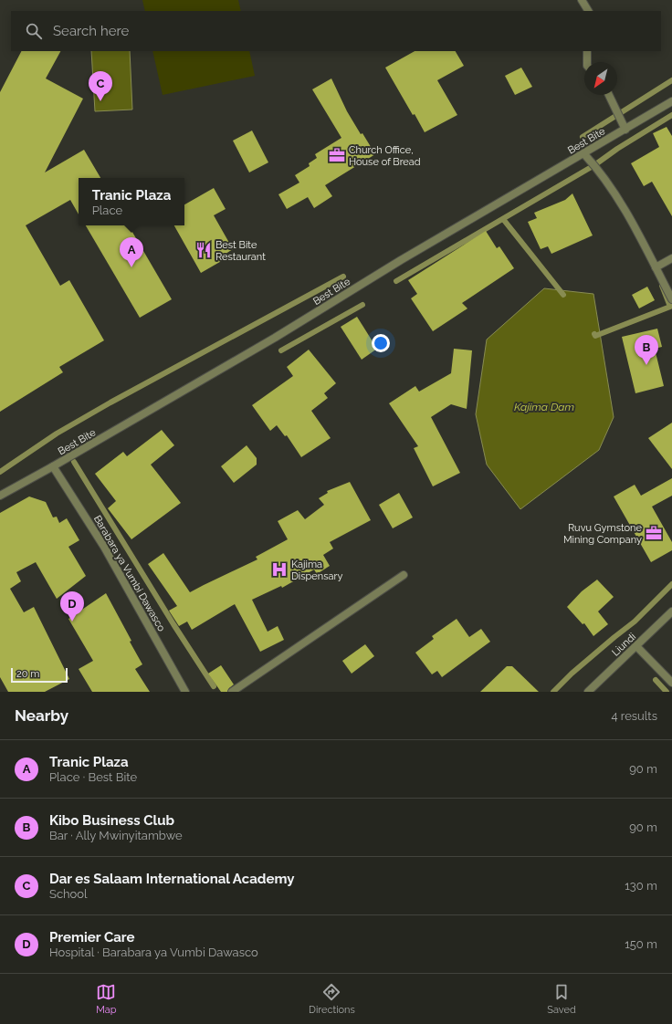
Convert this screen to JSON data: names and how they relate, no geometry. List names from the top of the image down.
{
  "streets": {
    "street": ["Best Bite", "Barabara ya Vumbi Dawasco", "Liundi"]
  },
  "crossings": [
    ["Best Bite", "Barabara ya Vumbi Dawasco"]
  ],
  "water": ["Kajima Dam"],
  "places": {
    "office": ["Church Office, House of Bread", "Ruvu Gymstone Mining Company"],
    "restaurant": ["Best Bite Restaurant"],
    "hospital": ["Kajima Dispensary"]
  },
  "scale_bar": "20 m",
  "north": "bottom left",
  "page": {
    "search": "Search here",
    "pins": [
      "C",
      "A",
      "B",
      "D"
    ],
    "popup": ["Tranic Plaza", "Place"],
    "scale": "20 m",
    "heading": ["Nearby", "4 results"],
    "list": [
      {
        "mark": "A",
        "name": "Tranic Plaza",
        "note": "Place · Best Bite",
        "value": "90 m"
      },
      {
        "mark": "B",
        "name": "Kibo Business Club",
        "note": "Bar · Ally Mwinyitambwe",
        "value": "90 m"
      },
      {
        "mark": "C",
        "name": "Dar es Salaam International Academy",
        "note": "School",
        "value": "130 m"
      },
      {
        "mark": "D",
        "name": "Premier Care",
        "note": "Hospital · Barabara ya Vumbi Dawasco",
        "value": "150 m"
      }
    ],
    "nav": ["Map", "Directions", "Saved"]
  }
}
